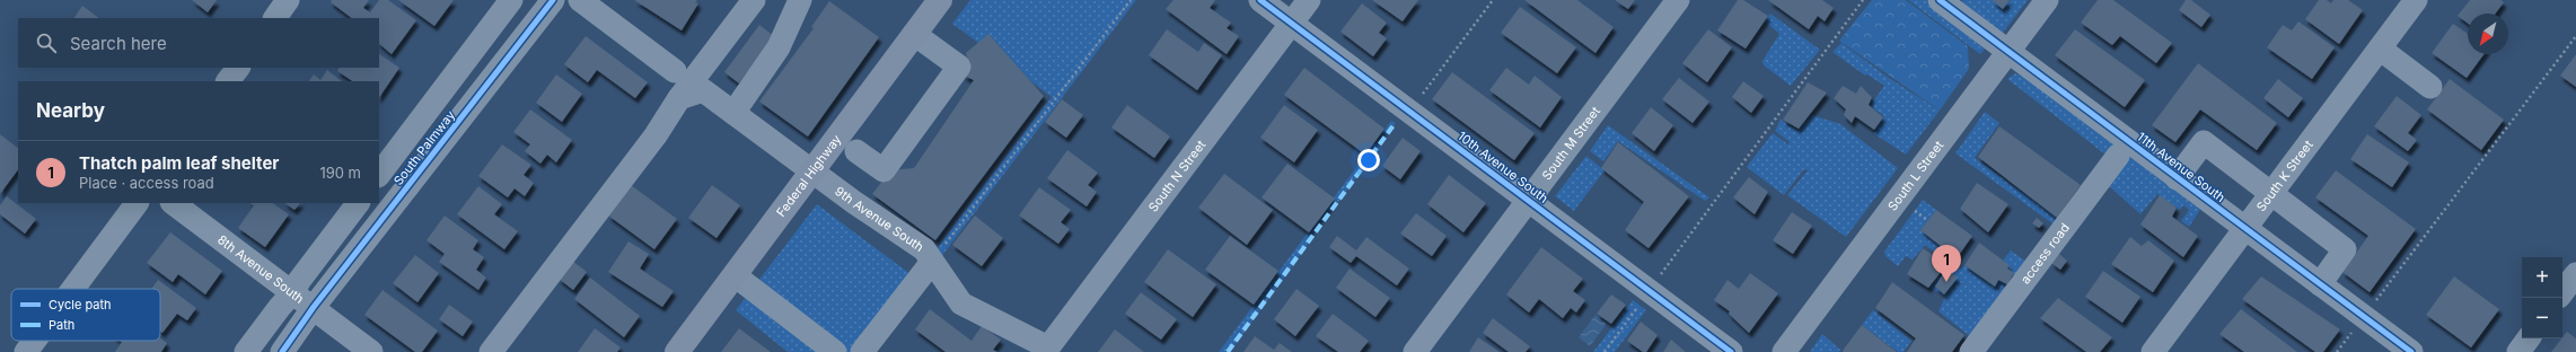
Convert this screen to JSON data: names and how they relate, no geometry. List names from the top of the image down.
{
  "streets": {
    "main road": ["Federal Highway"],
    "street": [
      "South M Street",
      "South Palmway",
      "10th Avenue South",
      "11th Avenue South",
      "South N Street",
      "South L Street",
      "South K Street",
      "9th Avenue South",
      "access road",
      "8th Avenue South"
    ]
  },
  "crossings": [
    ["South M Street", "10th Avenue South"],
    ["South Palmway", "8th Avenue South"],
    ["10th Avenue South", "South N Street"],
    ["11th Avenue South", "South L Street"],
    ["11th Avenue South", "South K Street"],
    ["Federal Highway", "9th Avenue South"],
    ["South N Street", "9th Avenue South"]
  ],
  "legend": ["Cycle path", "Path"],
  "north": "bottom left",
  "page": {
    "search": "Search here",
    "heading": "Nearby",
    "list": [
      {
        "mark": "1",
        "name": "Thatch palm leaf shelter",
        "note": "Place · access road",
        "value": "190 m"
      }
    ],
    "pins": "1",
    "map_buttons": ["+", "−"]
  }
}
